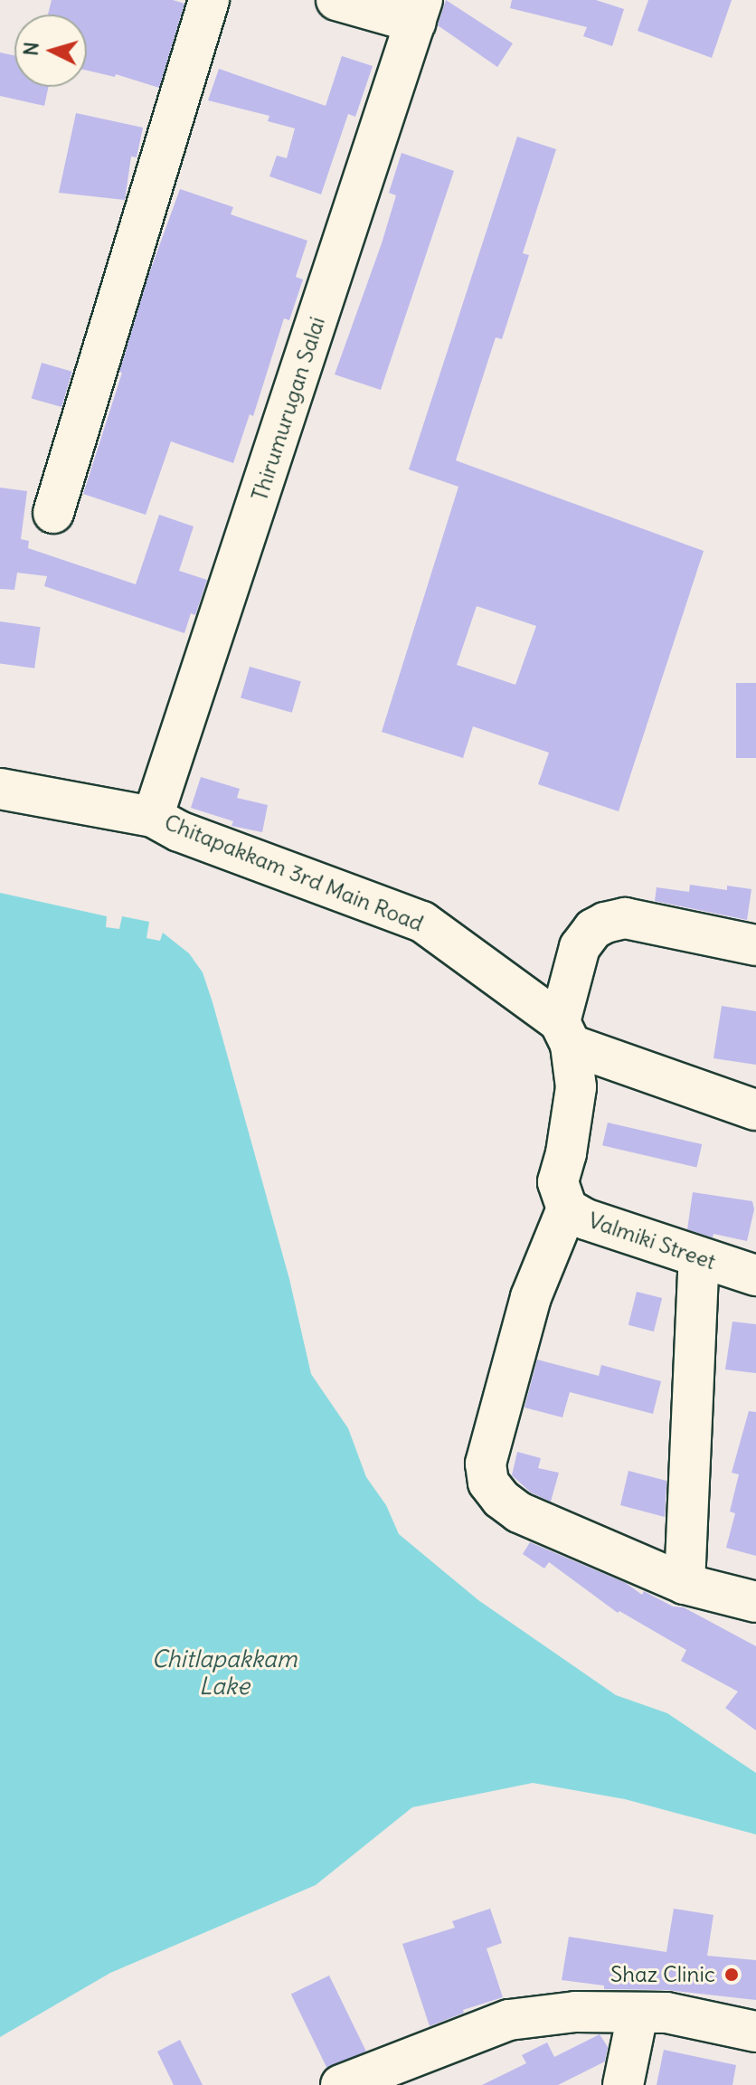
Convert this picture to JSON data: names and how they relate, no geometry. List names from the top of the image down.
{
  "streets": {
    "street": ["Thirumurugan Salai", "Chitapakkam 3rd Main Road", "Valmiki Street"]
  },
  "crossings": [
    ["Thirumurugan Salai", "Chitapakkam 3rd Main Road"],
    ["Chitapakkam 3rd Main Road", "Valmiki Street"]
  ],
  "water": ["Chitlapakkam Lake"],
  "places": ["Shaz Clinic"],
  "north": "left"
}
